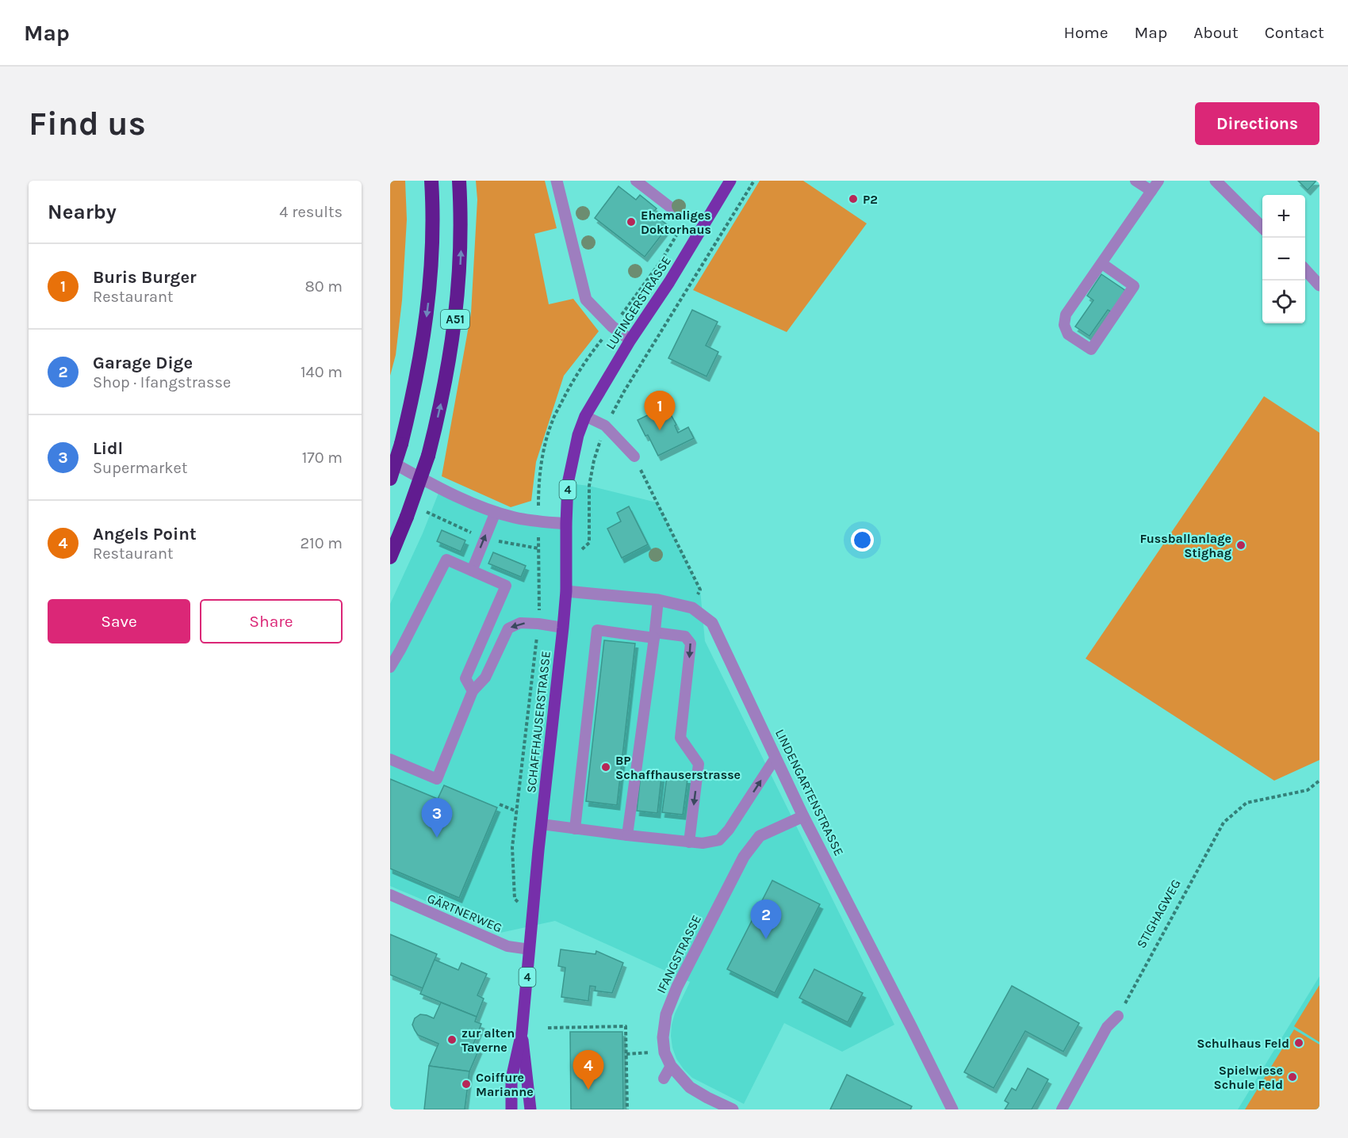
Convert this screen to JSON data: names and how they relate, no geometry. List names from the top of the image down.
{
  "streets": {
    "highway": ["A51"],
    "main road": ["LUFINGERSTRASSE", "4", "SCHAFFHAUSERSTRASSE"],
    "street": ["LINDENGARTENSTRASSE", "IFANGSTRASSE"],
    "lane": ["GÄRTNERWEG"],
    "path": ["STIGHAGWEG"]
  },
  "crossings": [
    ["LUFINGERSTRASSE", "SCHAFFHAUSERSTRASSE"],
    ["SCHAFFHAUSERSTRASSE", "LINDENGARTENSTRASSE"],
    ["SCHAFFHAUSERSTRASSE", "GÄRTNERWEG"],
    ["LINDENGARTENSTRASSE", "IFANGSTRASSE"]
  ],
  "places": [
    "P2",
    "Ehemaliges Doktorhaus",
    "Fussballanlage Stighag",
    "BP Schaffhauserstrasse",
    "zur alten Taverne",
    "Schulhaus Feld",
    "Spielwiese Schule Feld",
    "Coiffure Marianne"
  ],
  "page": {
    "header": "Map",
    "nav": [
      "Home",
      "Map",
      "About",
      "Contact"
    ],
    "buttons": [
      "Directions",
      ["Save", "Share"]
    ],
    "title": "Find us",
    "heading": ["Nearby", "4 results"],
    "map_buttons": ["+", "−"],
    "list": [
      {
        "mark": "1",
        "name": "Buris Burger",
        "note": "Restaurant",
        "value": "80 m"
      },
      {
        "mark": "2",
        "name": "Garage Dige",
        "note": "Shop · Ifangstrasse",
        "value": "140 m"
      },
      {
        "mark": "3",
        "name": "Lidl",
        "note": "Supermarket",
        "value": "170 m"
      },
      {
        "mark": "4",
        "name": "Angels Point",
        "note": "Restaurant",
        "value": "210 m"
      }
    ],
    "pins": [
      "1",
      "3",
      "2",
      "4"
    ]
  }
}
